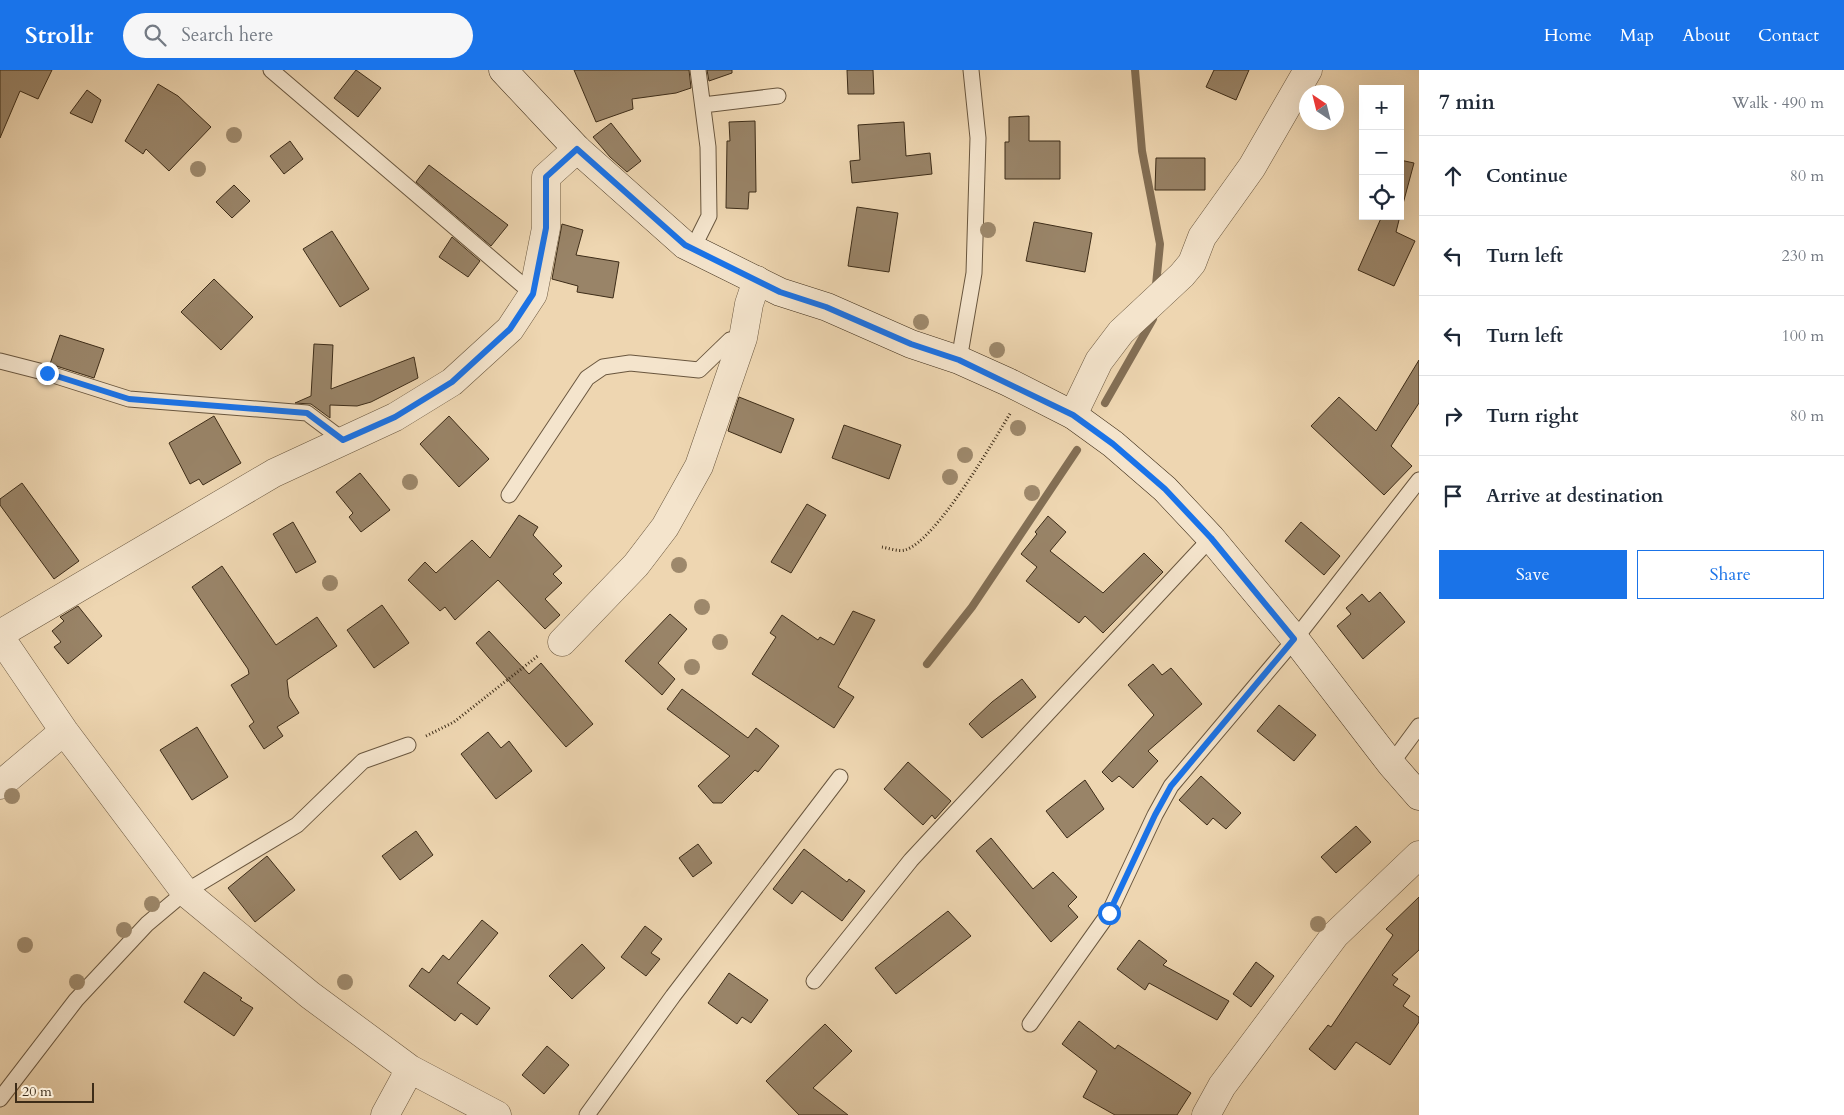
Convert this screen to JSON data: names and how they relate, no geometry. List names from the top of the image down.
{
  "scale_bar": "20 m",
  "north": "top left",
  "page": {
    "header": "Strollr",
    "search": "Search here",
    "nav": [
      "Home",
      "Map",
      "About",
      "Contact"
    ],
    "heading": ["7 min", "Walk · 490 m"],
    "map_buttons": ["+", "−"],
    "list": [
      ["Continue", "80 m"],
      ["Turn left", "230 m"],
      ["Turn left", "100 m"],
      ["Turn right", "80 m"],
      "Arrive at destination"
    ],
    "buttons": ["Save", "Share"],
    "scale": "20 m"
  }
}
